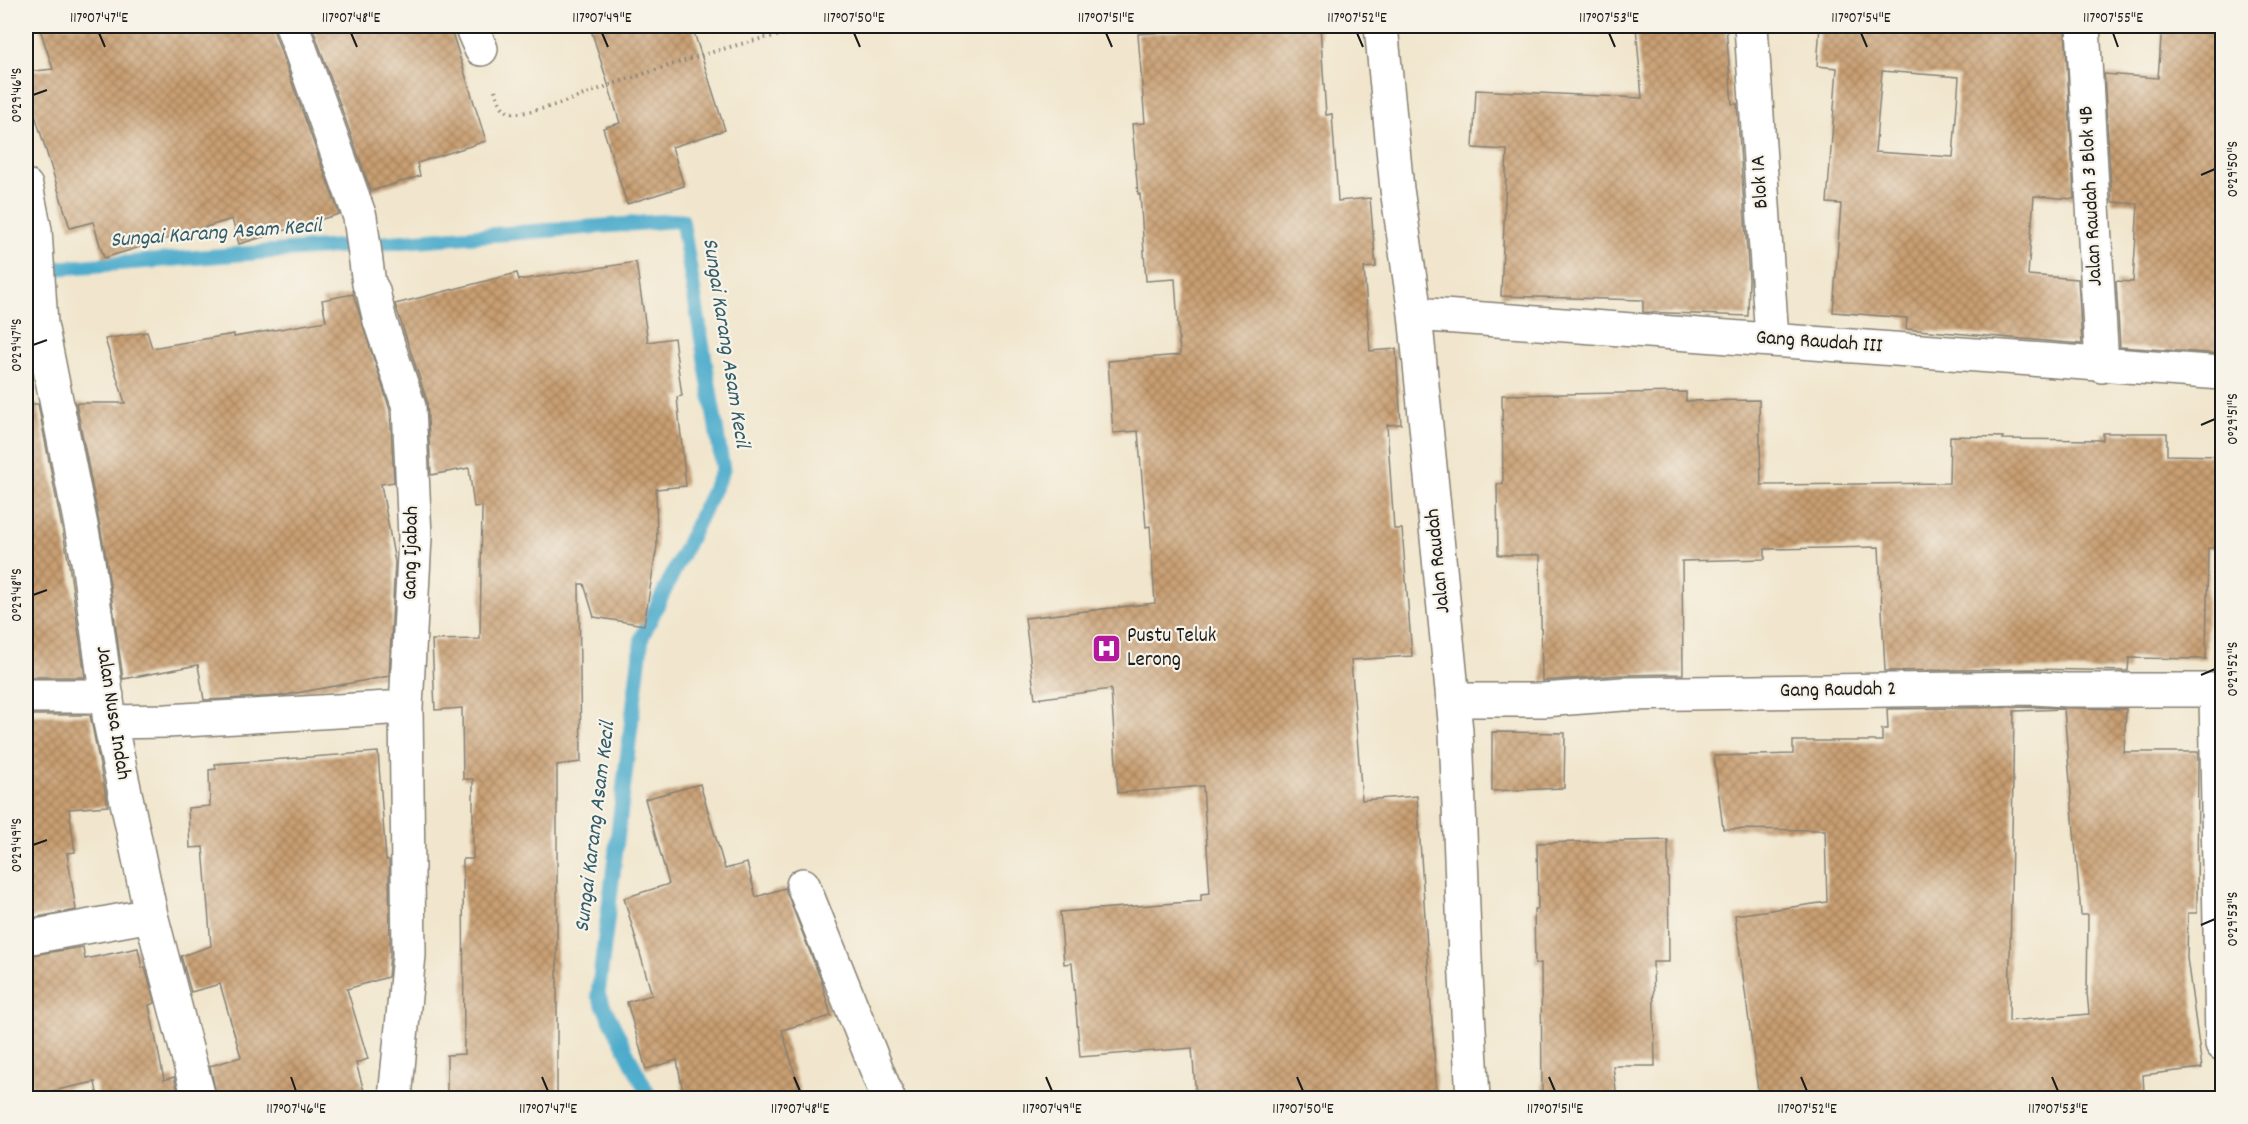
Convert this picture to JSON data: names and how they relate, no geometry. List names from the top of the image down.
{
  "streets": {
    "street": [
      "Blok 1A",
      "Jalan Raudah 3 Blok 4B",
      "Gang Raudah III",
      "Gang Ijabah",
      "Jalan Raudah",
      "Gang Raudah 2",
      "Jalan Nusa Indah"
    ]
  },
  "crossings": [
    ["Blok 1A", "Gang Raudah III"],
    ["Jalan Raudah 3 Blok 4B", "Gang Raudah III"],
    ["Gang Raudah III", "Jalan Raudah"],
    ["Jalan Raudah", "Gang Raudah 2"]
  ],
  "water": ["Sungai Karang Asam Kecil"],
  "places": {
    "hospital": ["Pustu Teluk Lerong"]
  },
  "coordinates": [
    "117°07'47\"E",
    "117°07'48\"E",
    "117°07'49\"E",
    "117°07'50\"E",
    "117°07'51\"E",
    "117°07'52\"E",
    "117°07'53\"E",
    "117°07'54\"E",
    "117°07'55\"E",
    "0°29'46\"S",
    "0°29'50\"S",
    "0°29'47\"S",
    "0°29'51\"S",
    "0°29'48\"S",
    "0°29'52\"S",
    "0°29'49\"S",
    "0°29'53\"S",
    "117°07'46\"E"
  ]
}
